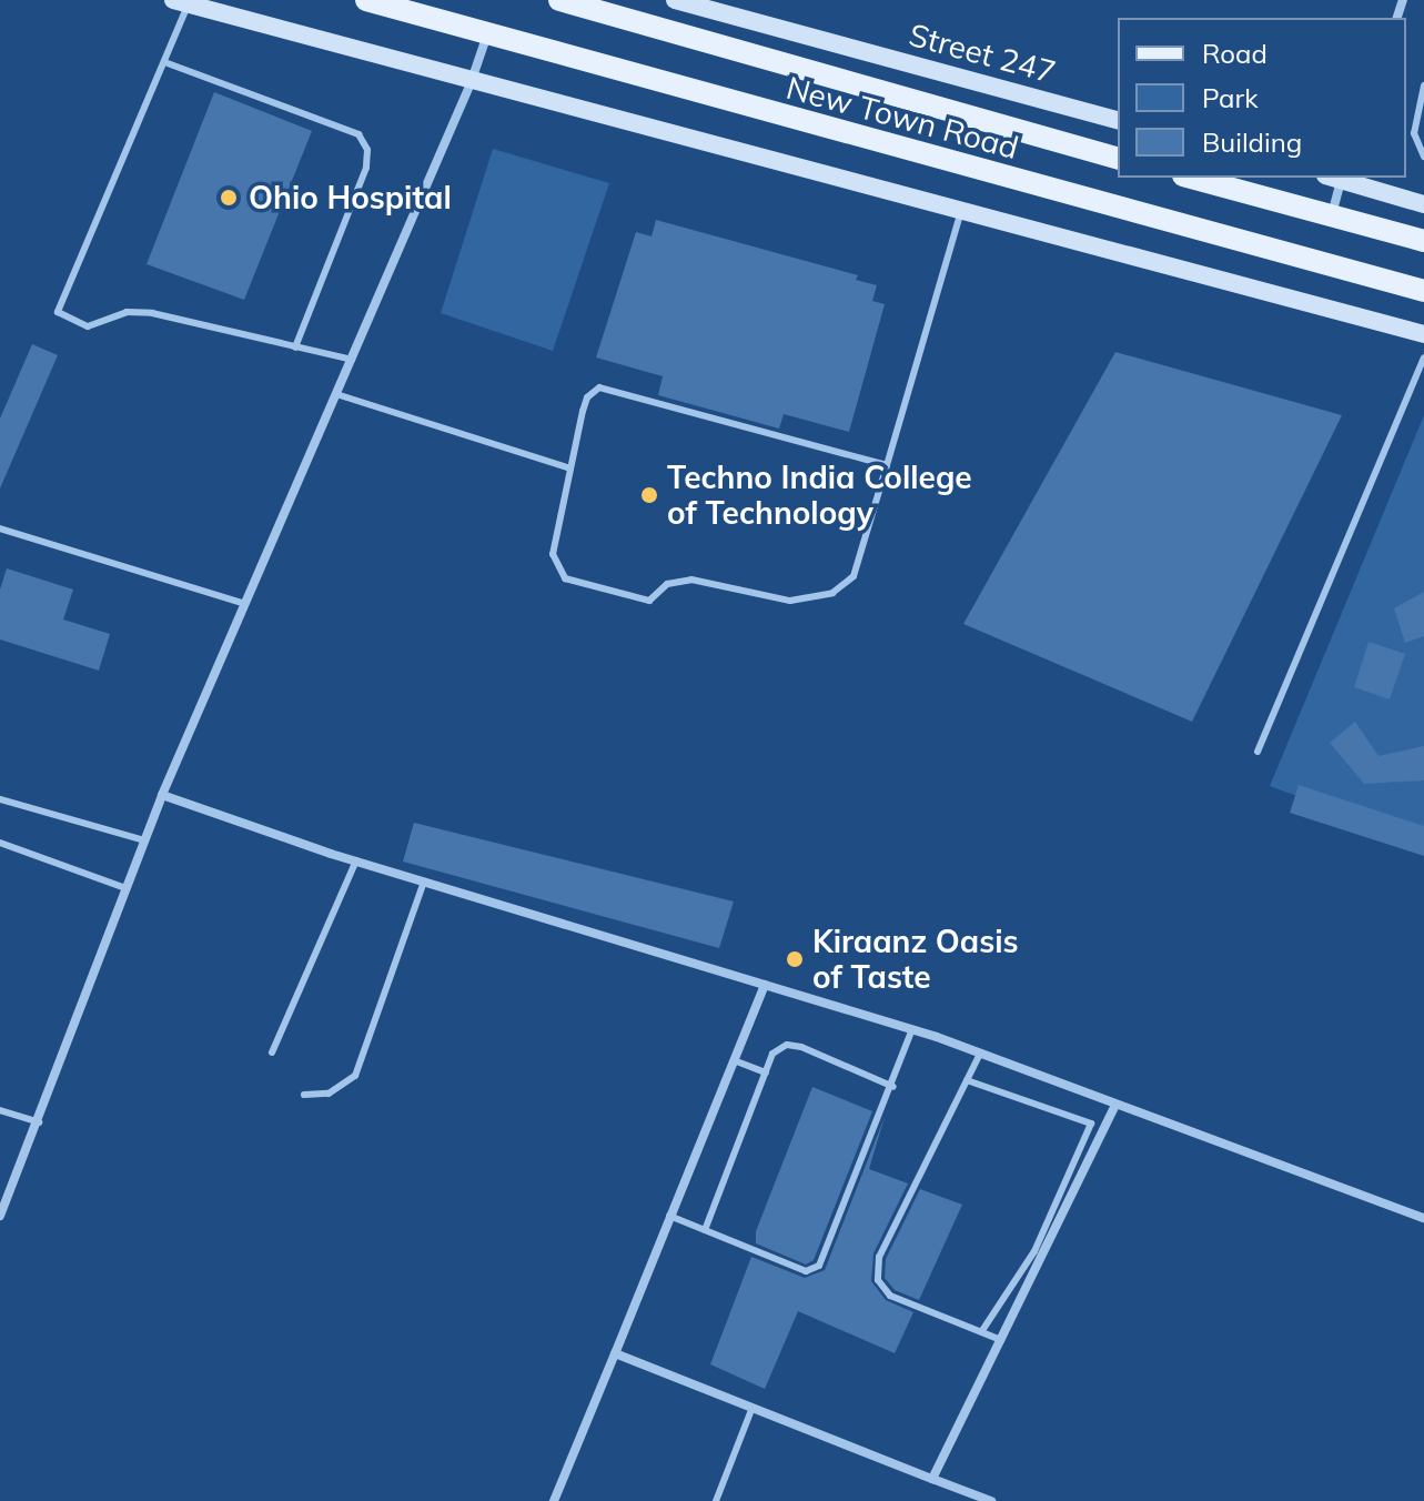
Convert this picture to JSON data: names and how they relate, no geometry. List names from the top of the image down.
{
  "streets": {
    "main road": ["New Town Road"],
    "street": ["Street 247"]
  },
  "places": ["Ohio Hospital", "Techno India College of Technology", "Kiraanz Oasis of Taste"],
  "legend": ["Road", "Park", "Building"]
}
